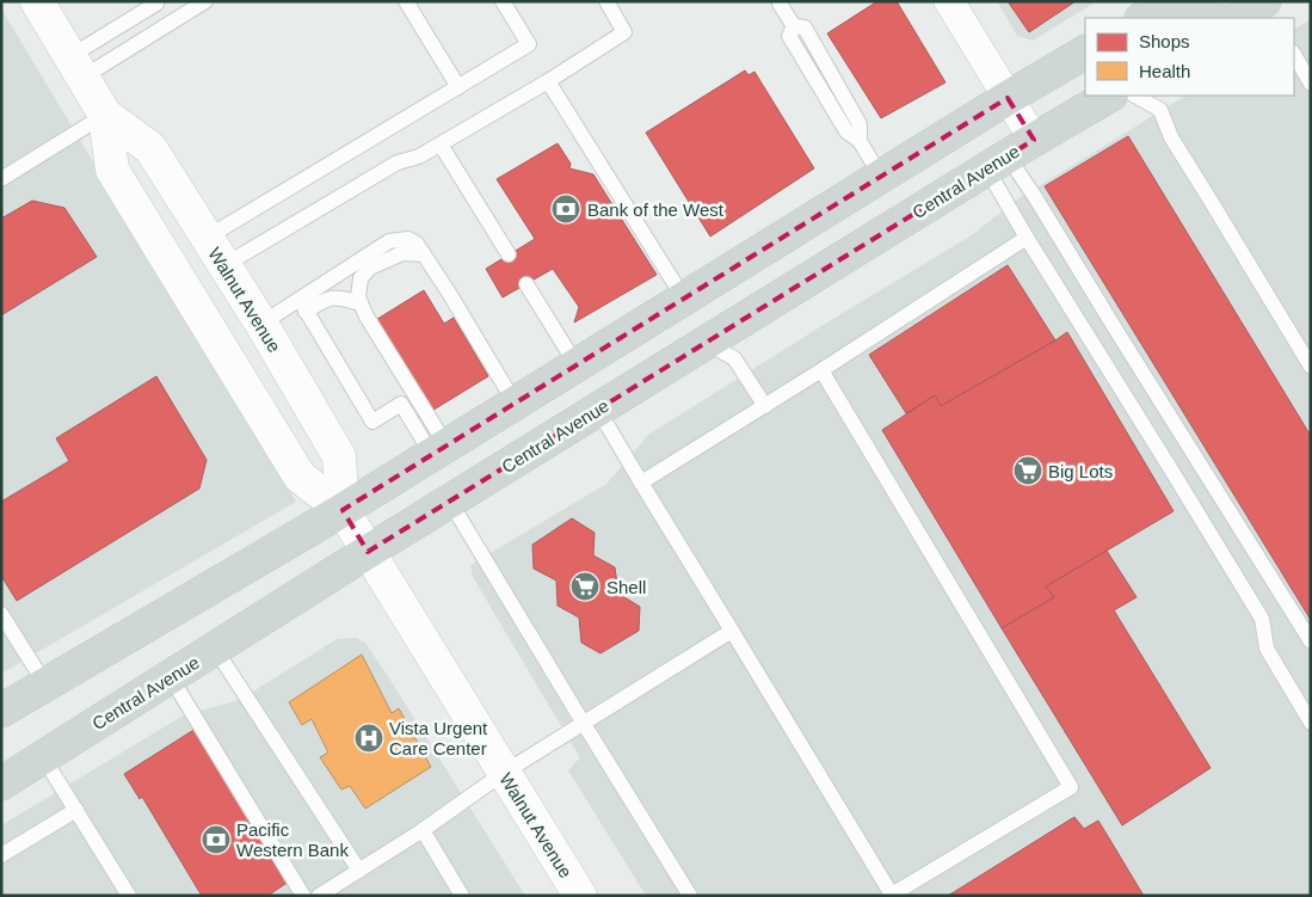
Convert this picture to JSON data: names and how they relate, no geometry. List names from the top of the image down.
{
  "streets": {
    "main road": ["Central Avenue"],
    "street": ["Walnut Avenue"]
  },
  "crossings": [
    ["Central Avenue", "Walnut Avenue"]
  ],
  "places": {
    "bank": ["Bank of the West", "Pacific Western Bank"],
    "supermarket": ["Big Lots", "Shell"],
    "hospital": ["Vista Urgent Care Center"]
  },
  "legend": ["Shops", "Health"]
}
